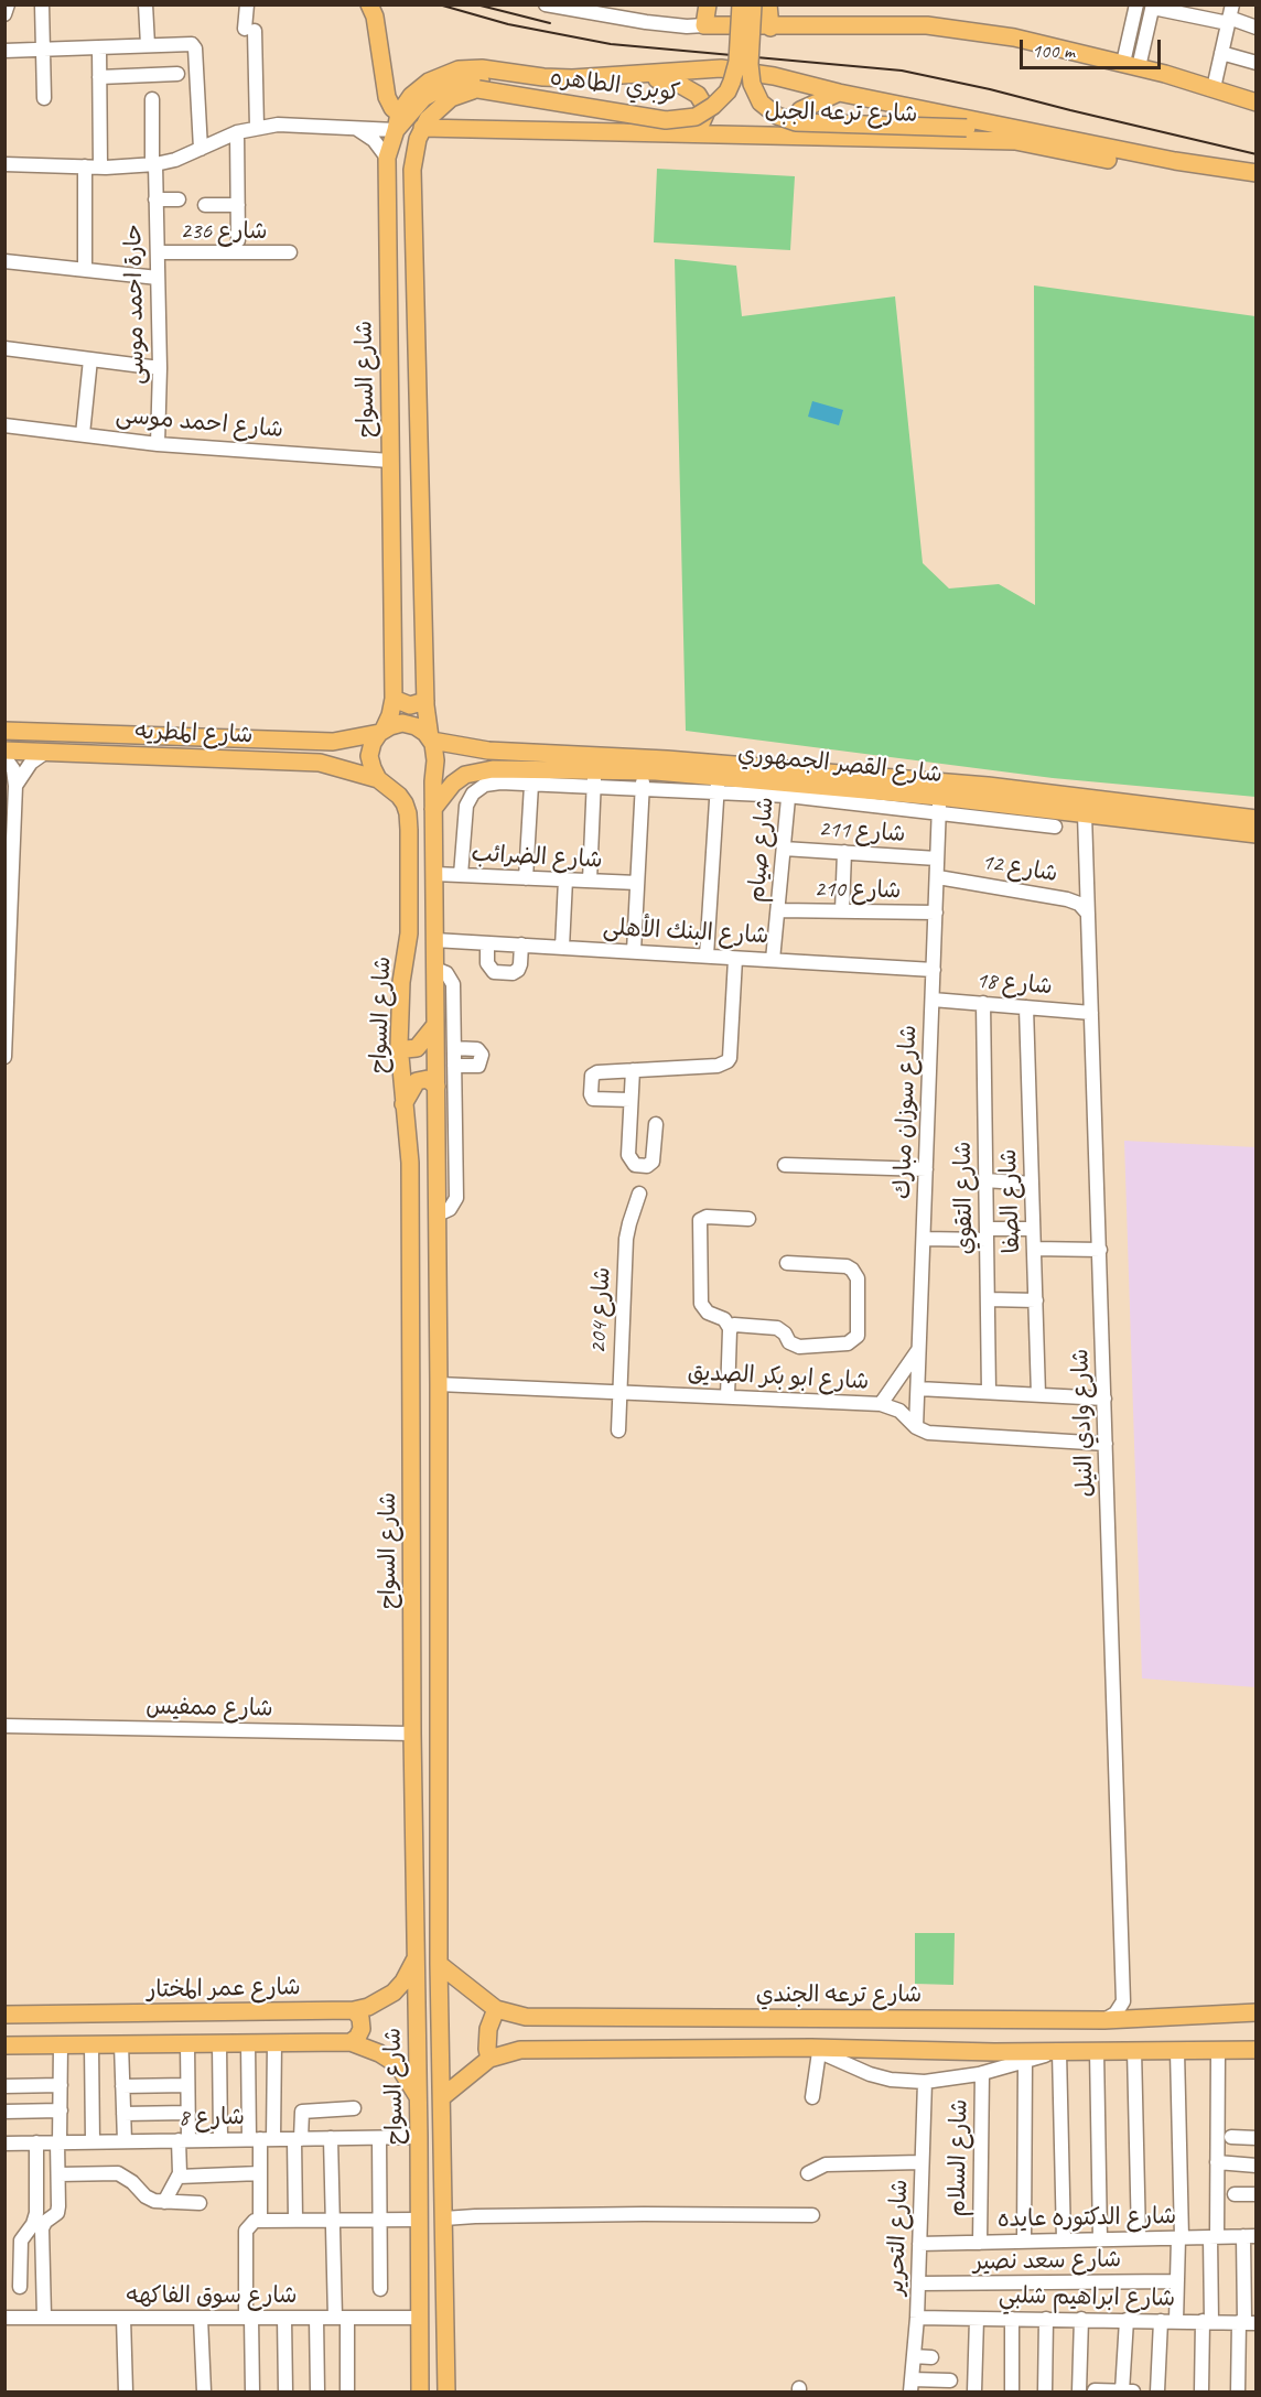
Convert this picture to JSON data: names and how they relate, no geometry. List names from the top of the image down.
{
  "streets": {
    "main road": [
      "كوبري الطاهره",
      "شارع ترعه الجبل",
      "شارع السواح",
      "شارع المطريه",
      "شارع القصر الجمهوري",
      "شارع عمر المختار",
      "شارع ترعه الجندي"
    ],
    "street": [
      "شارع 236",
      "حارة احمد موسى",
      "شارع احمد موسى",
      "شارع 211",
      "شارع صيام",
      "شارع الضرائب",
      "شارع 12",
      "شارع 210",
      "شارع البنك الأهلى",
      "شارع 18",
      "شارع سوزان مبارك",
      "شارع التقوي",
      "شارع الصفا",
      "شارع 204",
      "شارع ابو بكر الصديق",
      "شارع وادي النيل",
      "شارع ممفيس",
      "شارع 8",
      "شارع السلام",
      "شارع الدكتوره عايده",
      "شارع التحرير",
      "شارع سعد نصير",
      "شارع سوق الفاكهه",
      "شارع ابراهيم شلبي"
    ]
  },
  "crossings": [
    ["كوبري الطاهره", "شارع السواح"],
    ["شارع ترعه الجبل", "شارع السواح"],
    ["شارع 236", "حارة احمد موسى"],
    ["حارة احمد موسى", "شارع احمد موسى"],
    ["شارع السواح", "شارع احمد موسى"],
    ["شارع السواح", "شارع المطريه"],
    ["شارع السواح", "شارع القصر الجمهوري"],
    ["شارع السواح", "شارع الضرائب"],
    ["شارع السواح", "شارع البنك الأهلى"],
    ["شارع السواح", "شارع ابو بكر الصديق"],
    ["شارع السواح", "شارع ممفيس"],
    ["شارع السواح", "شارع عمر المختار"],
    ["شارع السواح", "شارع ترعه الجندي"],
    ["شارع السواح", "شارع 8"],
    ["شارع السواح", "شارع سوق الفاكهه"],
    ["شارع القصر الجمهوري", "شارع صيام"],
    ["شارع القصر الجمهوري", "شارع سوزان مبارك"],
    ["شارع القصر الجمهوري", "شارع وادي النيل"],
    ["شارع 211", "شارع صيام"],
    ["شارع 211", "شارع سوزان مبارك"],
    ["شارع صيام", "شارع 210"],
    ["شارع صيام", "شارع البنك الأهلى"],
    ["شارع 12", "شارع سوزان مبارك"],
    ["شارع 12", "شارع وادي النيل"],
    ["شارع 210", "شارع سوزان مبارك"],
    ["شارع البنك الأهلى", "شارع سوزان مبارك"],
    ["شارع 18", "شارع سوزان مبارك"],
    ["شارع 18", "شارع التقوي"],
    ["شارع 18", "شارع الصفا"],
    ["شارع 18", "شارع وادي النيل"],
    ["شارع سوزان مبارك", "شارع ابو بكر الصديق"],
    ["شارع 204", "شارع ابو بكر الصديق"],
    ["شارع ابو بكر الصديق", "شارع وادي النيل"],
    ["شارع وادي النيل", "شارع ترعه الجندي"],
    ["شارع السلام", "شارع الدكتوره عايده"],
    ["شارع الدكتوره عايده", "شارع التحرير"],
    ["شارع التحرير", "شارع سعد نصير"],
    ["شارع التحرير", "شارع ابراهيم شلبي"]
  ],
  "scale_bar": "100 m"
}
